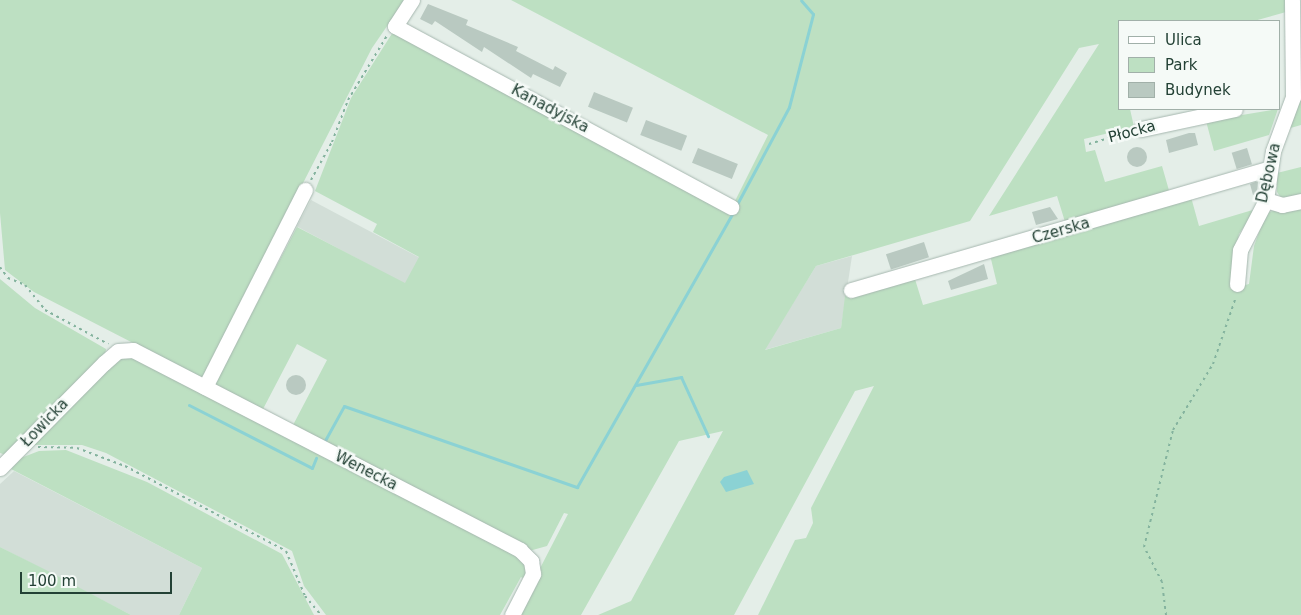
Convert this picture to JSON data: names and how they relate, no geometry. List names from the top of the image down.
{
  "streets": {
    "street": [
      "Kanadyjska",
      "Płocka",
      "Dębowa",
      "Czerska",
      "Łowicka",
      "Wenecka"
    ]
  },
  "crossings": [
    ["Dębowa", "Czerska"],
    ["Łowicka", "Wenecka"]
  ],
  "legend": ["Ulica", "Park", "Budynek"],
  "scale_bar": "100 m"
}
